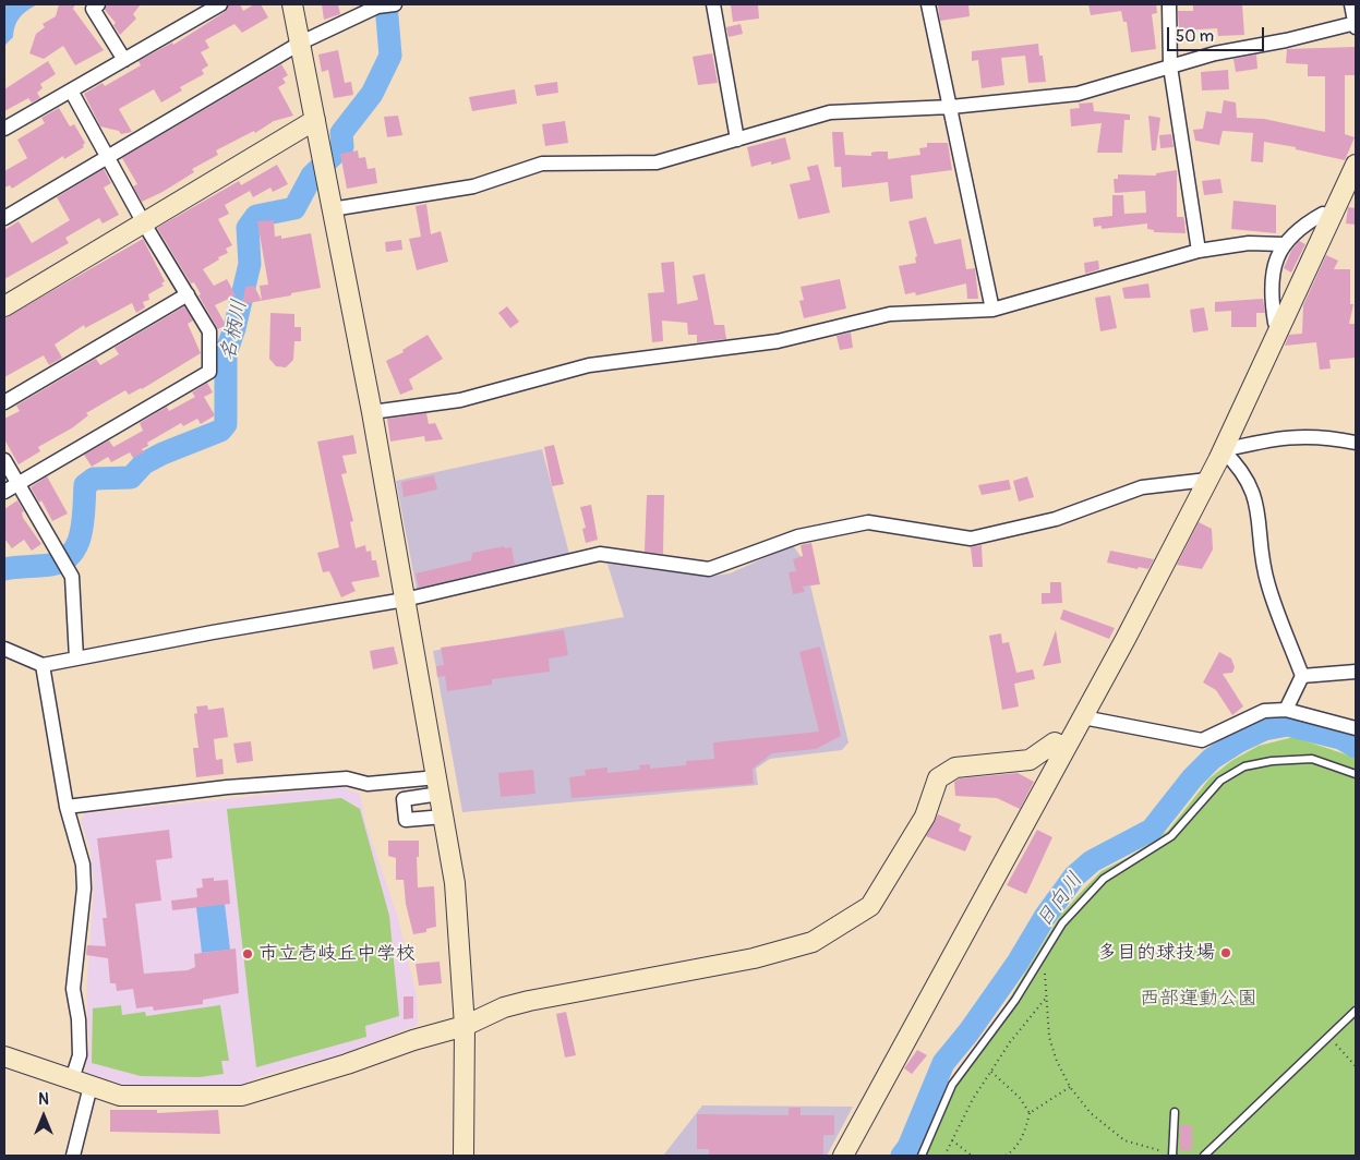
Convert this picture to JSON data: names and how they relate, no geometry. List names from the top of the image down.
{
  "water": ["名柄川", "日向川"],
  "parks": ["西部運動公園"],
  "places": ["多目的球技場", "市立壱岐丘中学校"],
  "scale_bar": "50 m",
  "north": "top"
}
